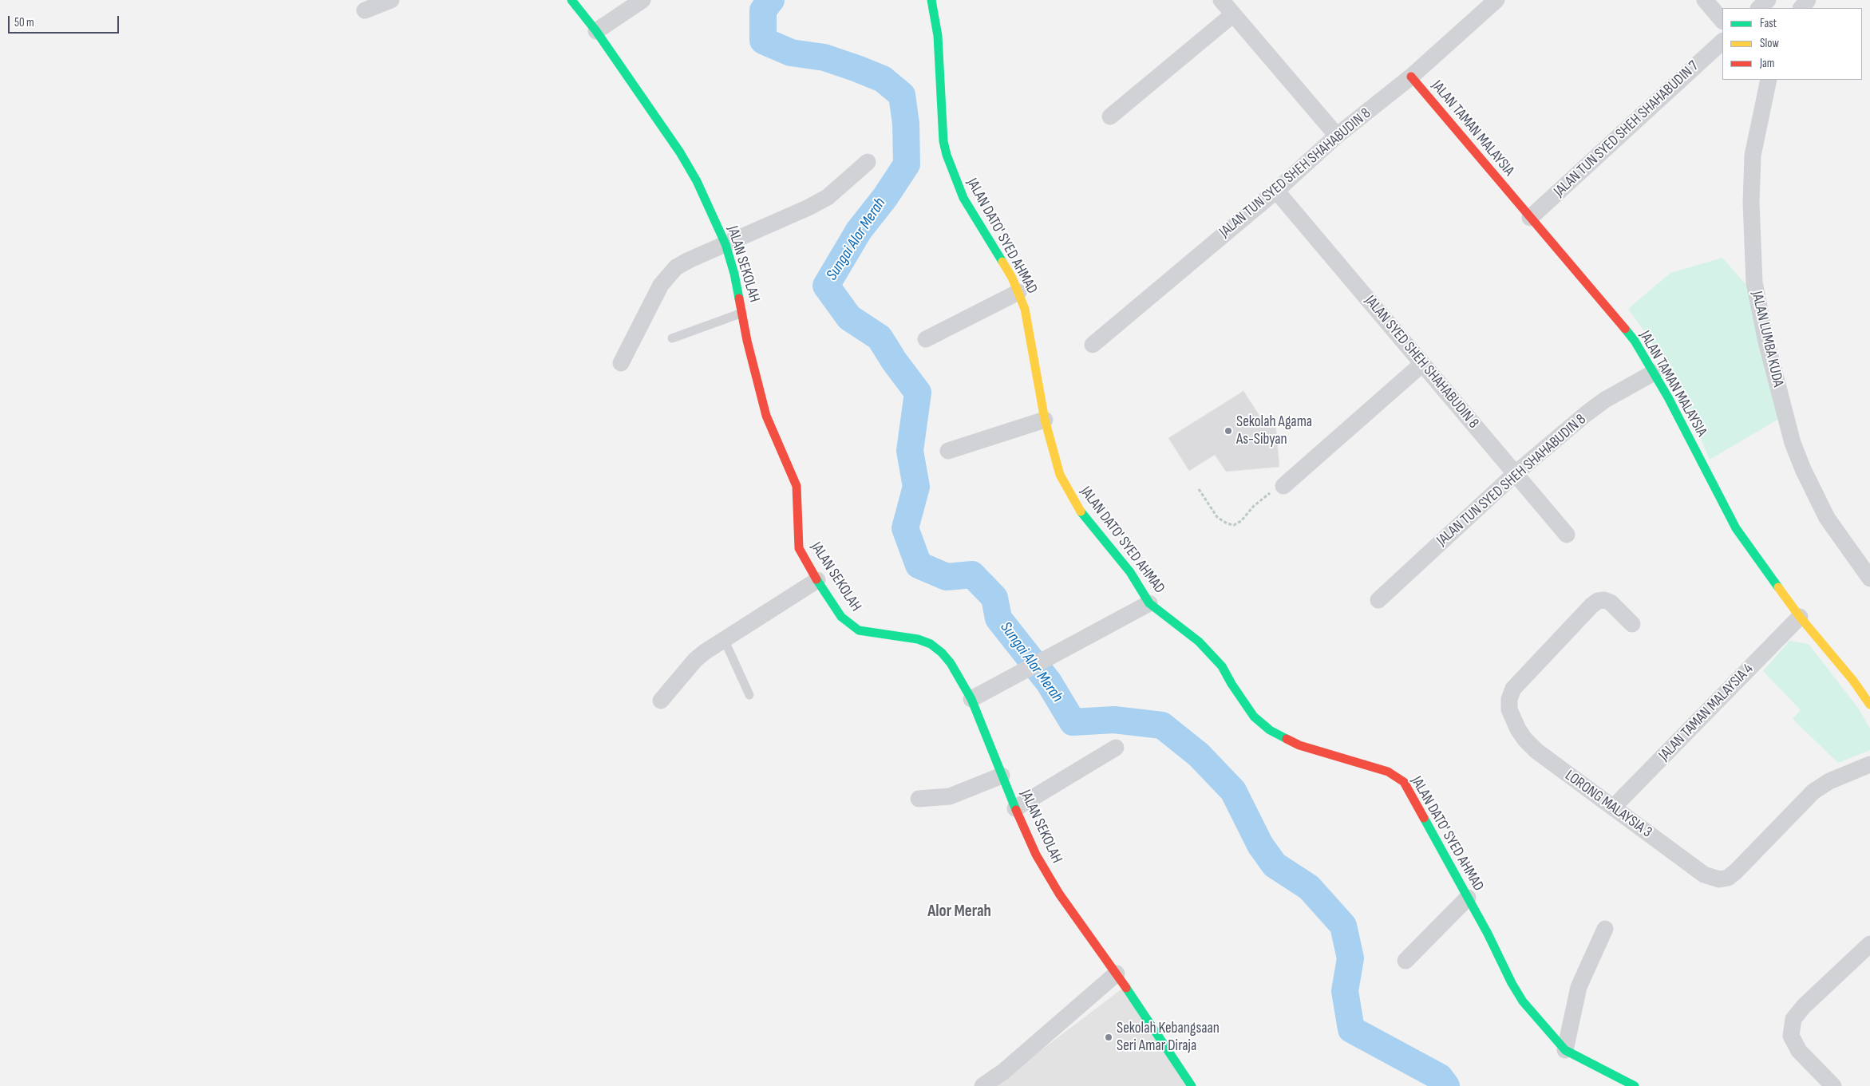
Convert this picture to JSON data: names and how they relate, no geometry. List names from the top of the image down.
{
  "streets": {
    "street": [
      "JALAN TAMAN MALAYSIA",
      "JALAN TUN SYED SHEH SHAHABUDIN 7",
      "JALAN TUN SYED SHEH SHAHABUDIN 8",
      "JALAN DATO' SYED AHMAD",
      "JALAN SEKOLAH",
      "JALAN LUMBA KUDA",
      "JALAN SYED SHEH SHAHABUDIN 8",
      "JALAN TAMAN MALAYSIA 4",
      "LORONG MALAYSIA 3"
    ]
  },
  "crossings": [
    ["JALAN TAMAN MALAYSIA", "JALAN TUN SYED SHEH SHAHABUDIN 7"],
    ["JALAN TAMAN MALAYSIA", "JALAN TUN SYED SHEH SHAHABUDIN 8"],
    ["JALAN TAMAN MALAYSIA", "JALAN TAMAN MALAYSIA 4"],
    ["JALAN TUN SYED SHEH SHAHABUDIN 8", "JALAN SYED SHEH SHAHABUDIN 8"],
    ["JALAN TAMAN MALAYSIA 4", "LORONG MALAYSIA 3"]
  ],
  "districts": ["Alor Merah"],
  "water": ["Sungai Alor Merah"],
  "places": ["Sekolah Agama As-Sibyan", "Sekolah Kebangsaan Seri Amar Diraja"],
  "legend": ["Fast", "Slow", "Jam"],
  "scale_bar": "50 m"
}
